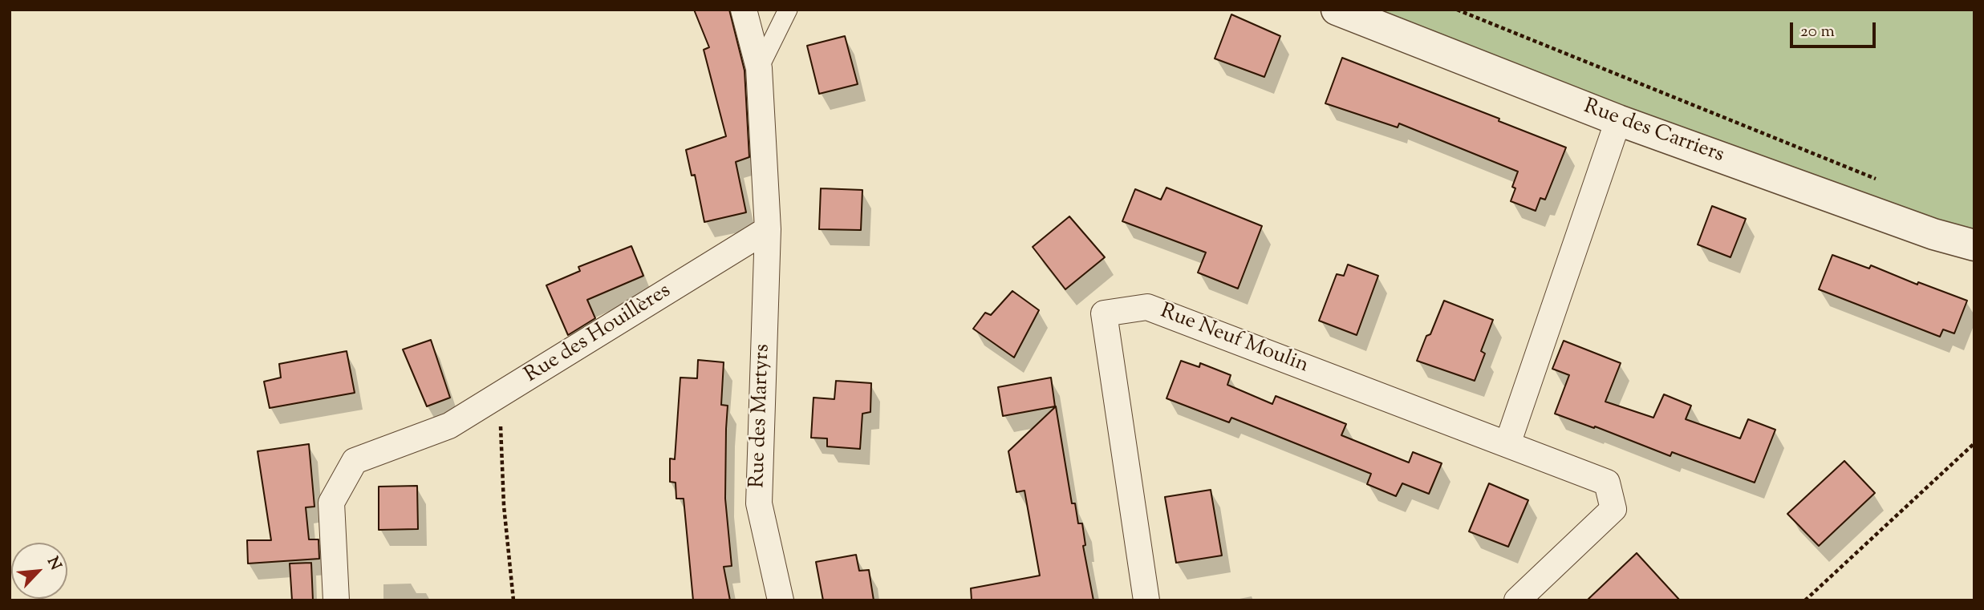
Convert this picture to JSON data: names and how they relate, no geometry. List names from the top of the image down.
{
  "streets": {
    "street": [
      "Rue des Carriers",
      "Rue des Houillères",
      "Rue Neuf Moulin",
      "Rue des Martyrs"
    ]
  },
  "crossings": [
    ["Rue des Houillères", "Rue des Martyrs"]
  ],
  "scale_bar": "20 m",
  "north": "top right"
}
